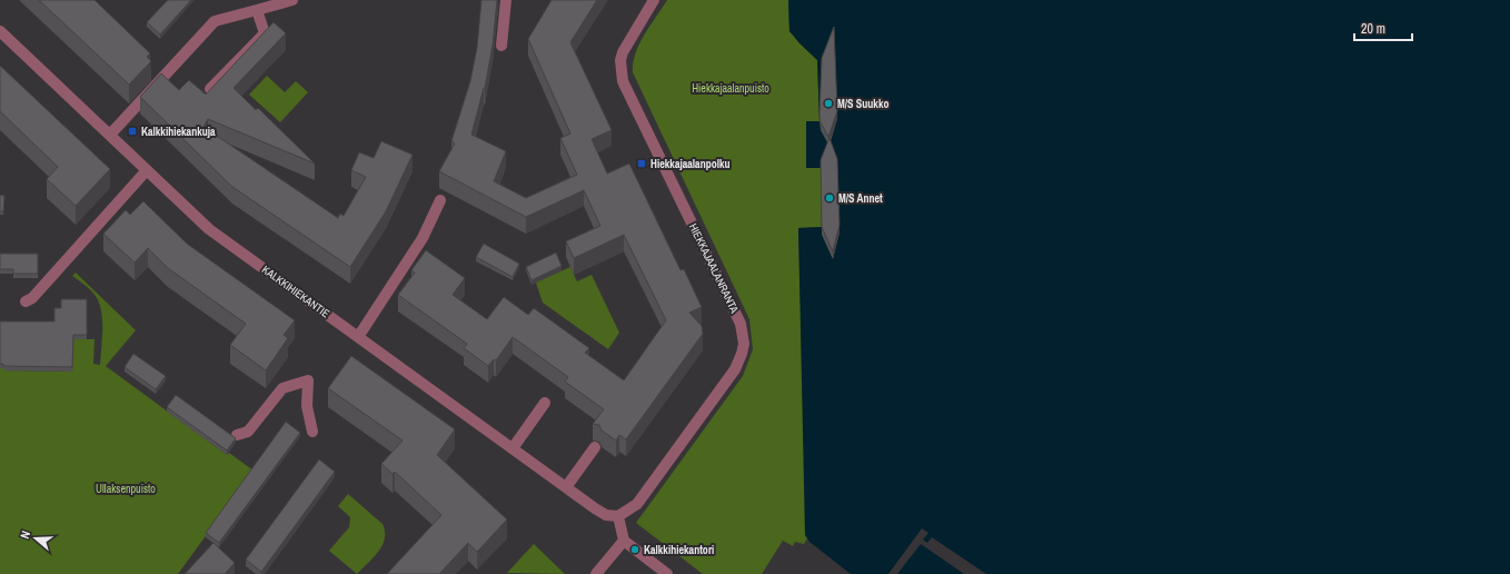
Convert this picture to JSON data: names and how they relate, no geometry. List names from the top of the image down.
{
  "streets": {
    "street": ["HIEKKAJAALANRANTA", "KALKKIHIEKANTIE"]
  },
  "crossings": [
    ["HIEKKAJAALANRANTA", "KALKKIHIEKANTIE"]
  ],
  "parks": ["Hiekkajaalanpuisto", "Ullaksenpuisto"],
  "places": {
    "other": ["M/S Suukko", "M/S Annet", "Kalkkihiekantori"],
    "transit": ["Kalkkihiekankuja", "Hiekkajaalanpolku"]
  },
  "scale_bar": "20 m",
  "north": "left"
}
